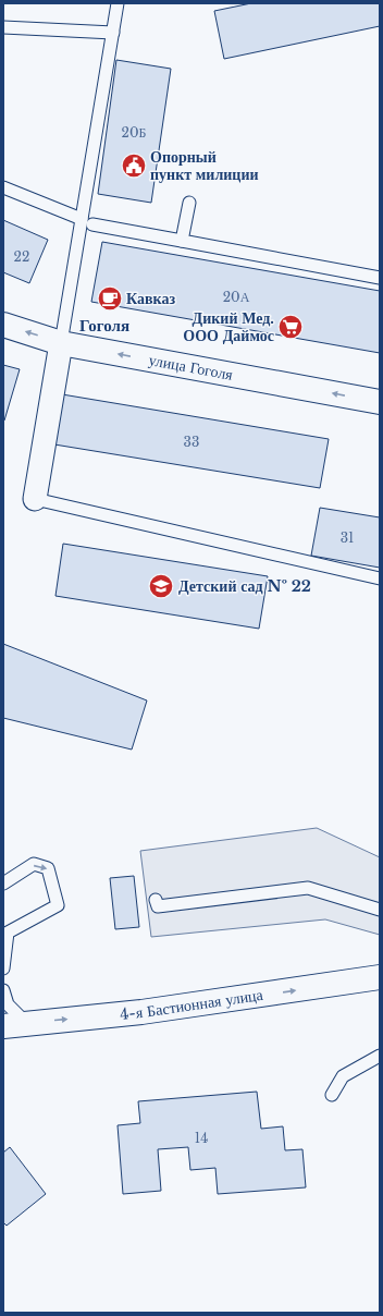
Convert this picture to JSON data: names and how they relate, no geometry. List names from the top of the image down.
{
  "streets": {
    "main road": ["улица Гоголя", "4-я Бастионная улица"]
  },
  "one_way": ["улица Гоголя", "4-я Бастионная улица"],
  "districts": ["Гоголя"],
  "places": {
    "public building": ["Опорный пункт милиции"],
    "cafe": ["Кавказ"],
    "supermarket": ["Дикий Мед. ООО Даймос"],
    "school or university": ["Детский сад № 22"]
  },
  "house_numbers": [
    "20Б",
    "22",
    "20А",
    "33",
    "31",
    "14"
  ]
}
